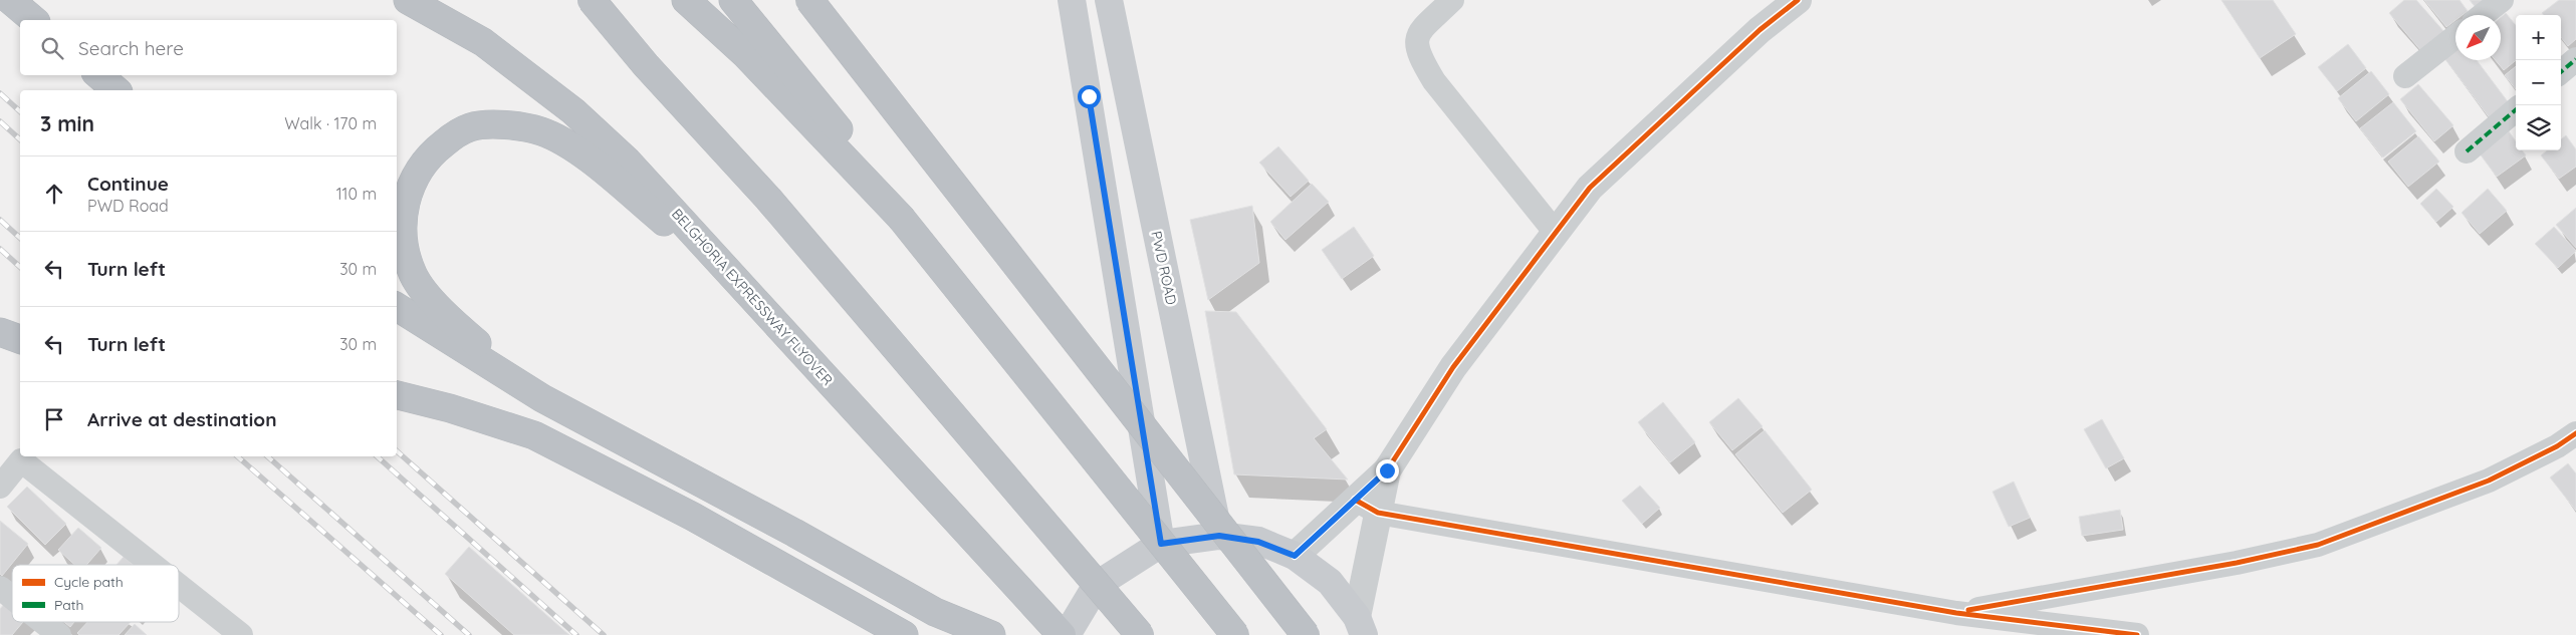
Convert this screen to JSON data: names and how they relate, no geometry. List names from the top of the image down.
{
  "streets": {
    "highway": ["BELGHORIA EXPRESSWAY FLYOVER"],
    "main road": ["PWD ROAD"]
  },
  "legend": ["Cycle path", "Path"],
  "north": "bottom left",
  "page": {
    "map_buttons": ["+", "−"],
    "search": "Search here",
    "heading": ["3 min", "Walk · 170 m"],
    "list": [
      ["Continue", "PWD Road", "110 m"],
      ["Turn left", "30 m"],
      ["Turn left", "30 m"],
      "Arrive at destination"
    ]
  }
}
